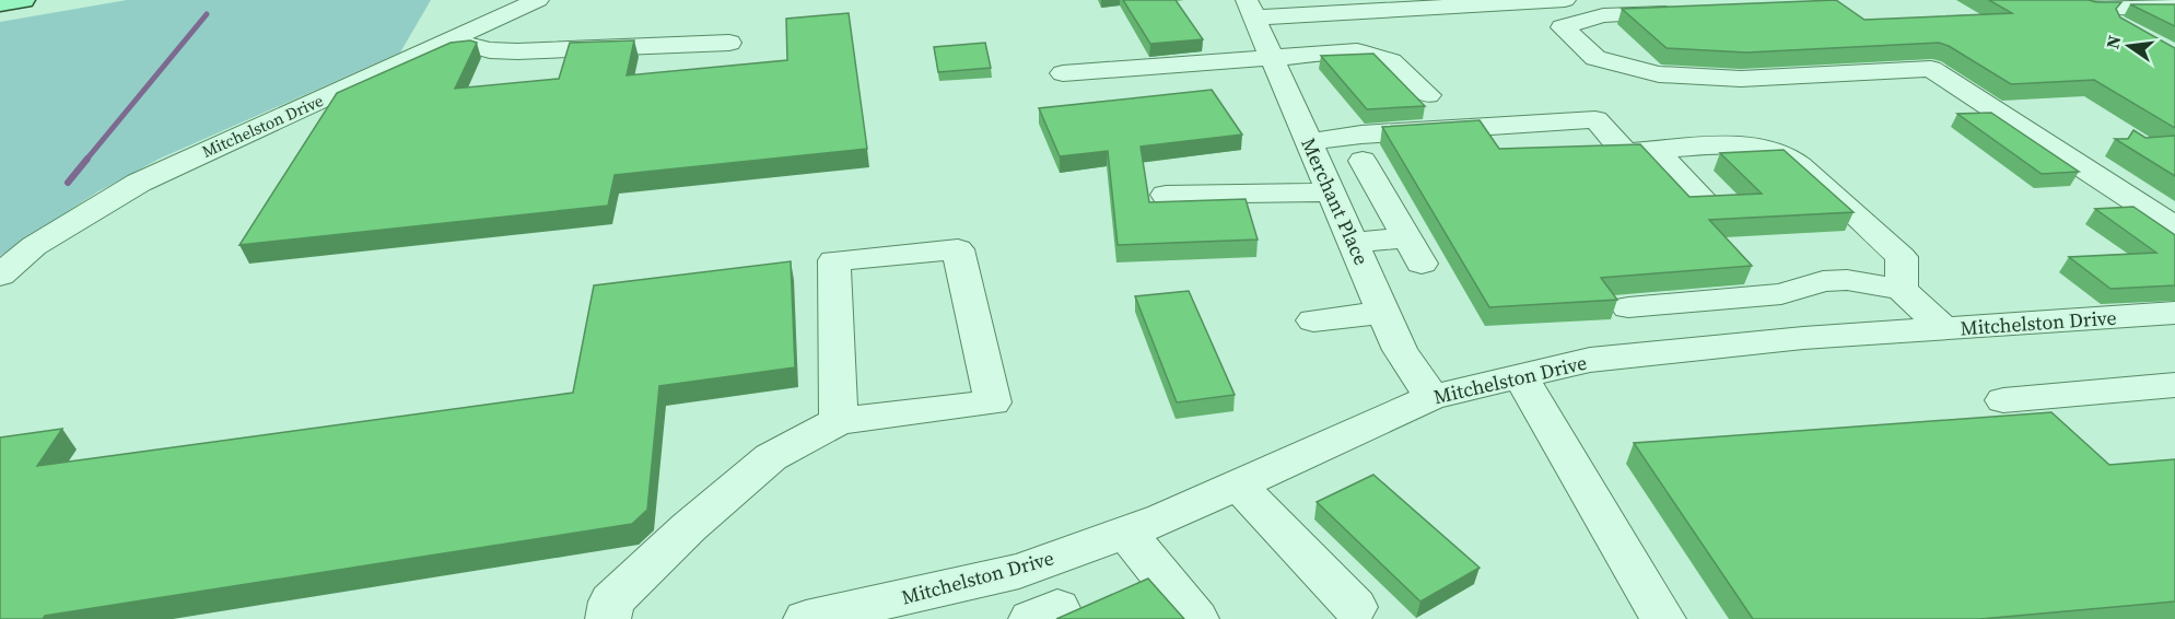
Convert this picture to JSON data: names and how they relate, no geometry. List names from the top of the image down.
{
  "streets": {
    "street": ["Mitchelston Drive", "Merchant Place"]
  },
  "crossings": [
    ["Mitchelston Drive", "Merchant Place"]
  ],
  "north": "left"
}
